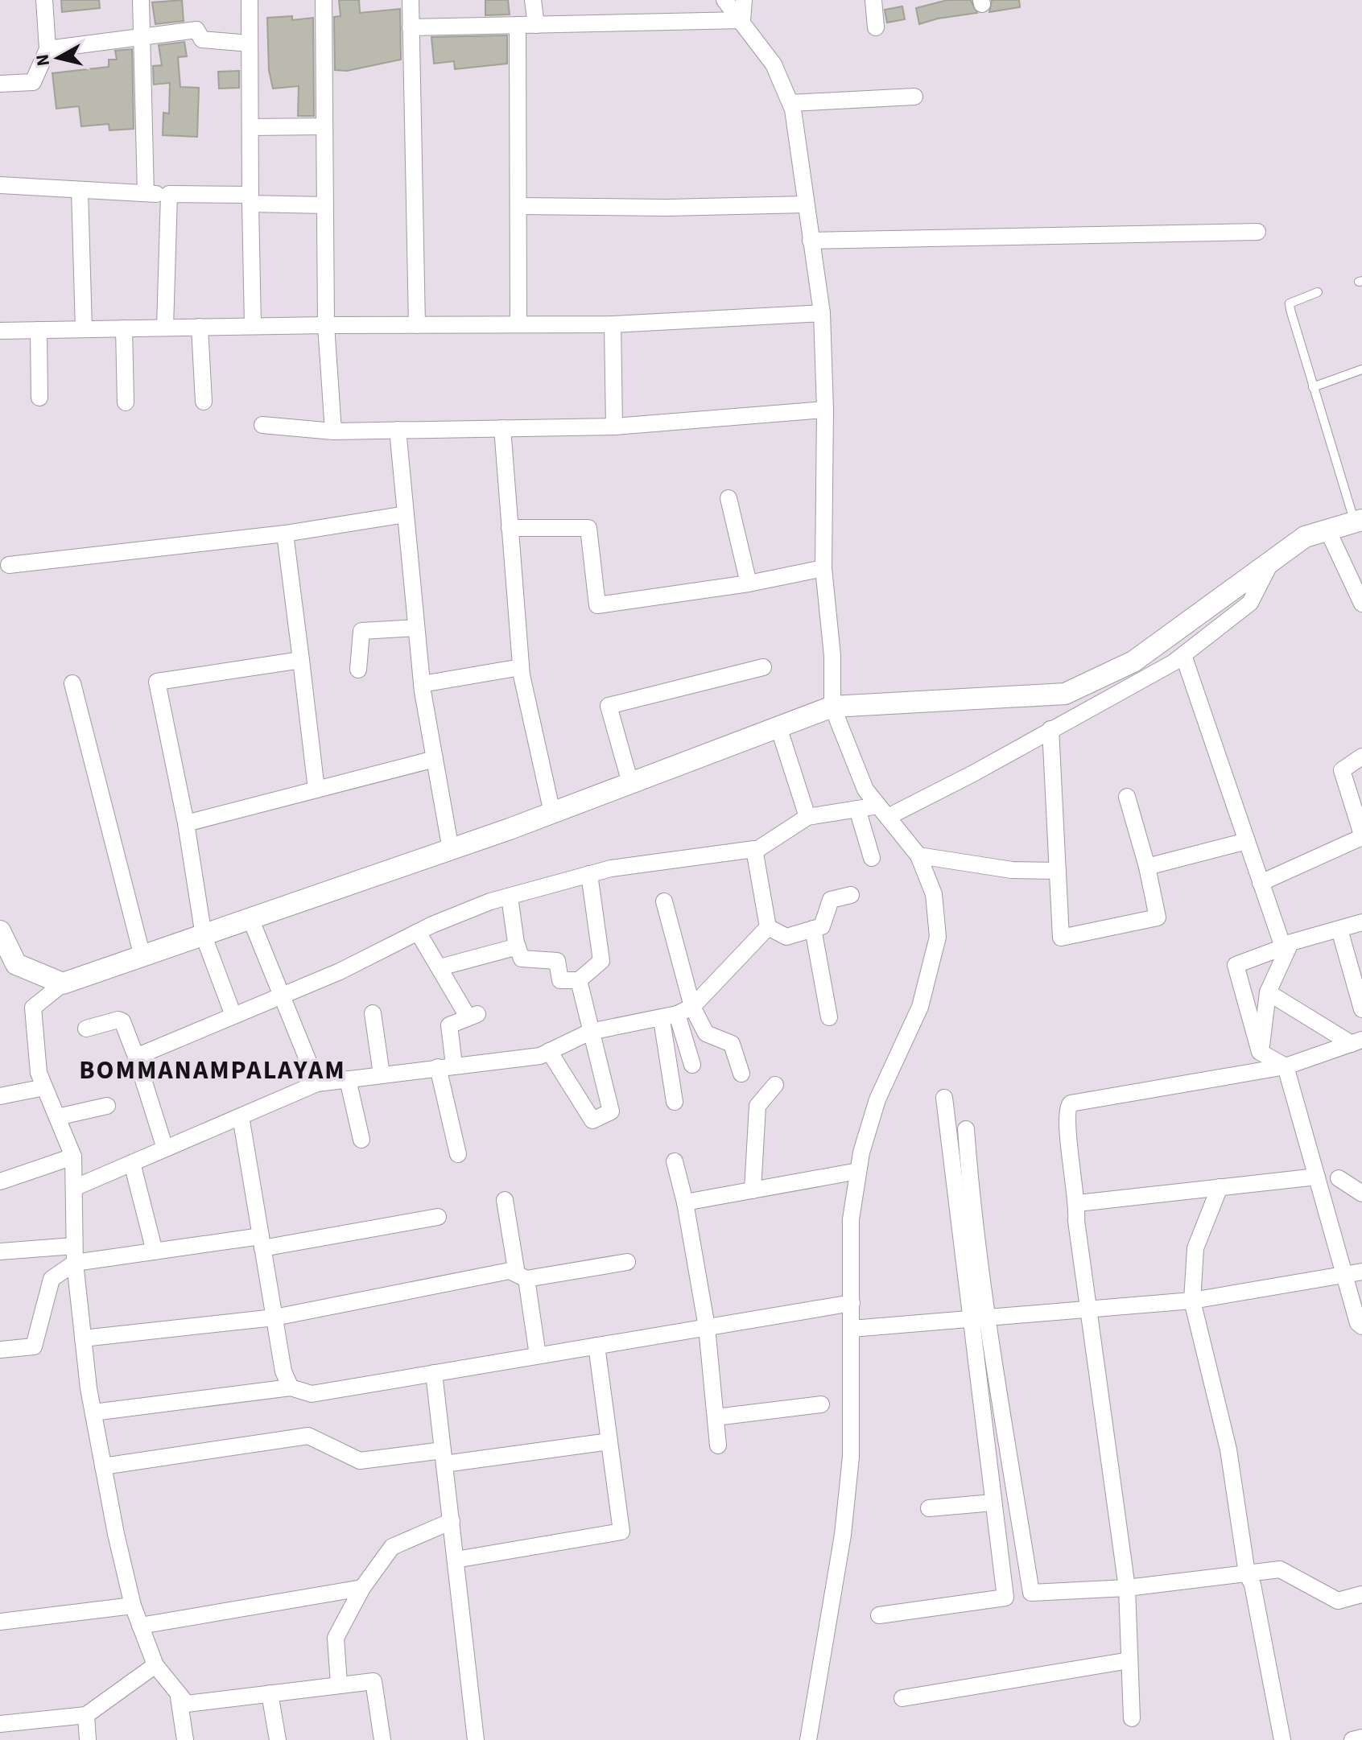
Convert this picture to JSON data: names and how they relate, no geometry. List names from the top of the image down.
{
  "districts": ["BOMMANAMPALAYAM"],
  "north": "left"
}
